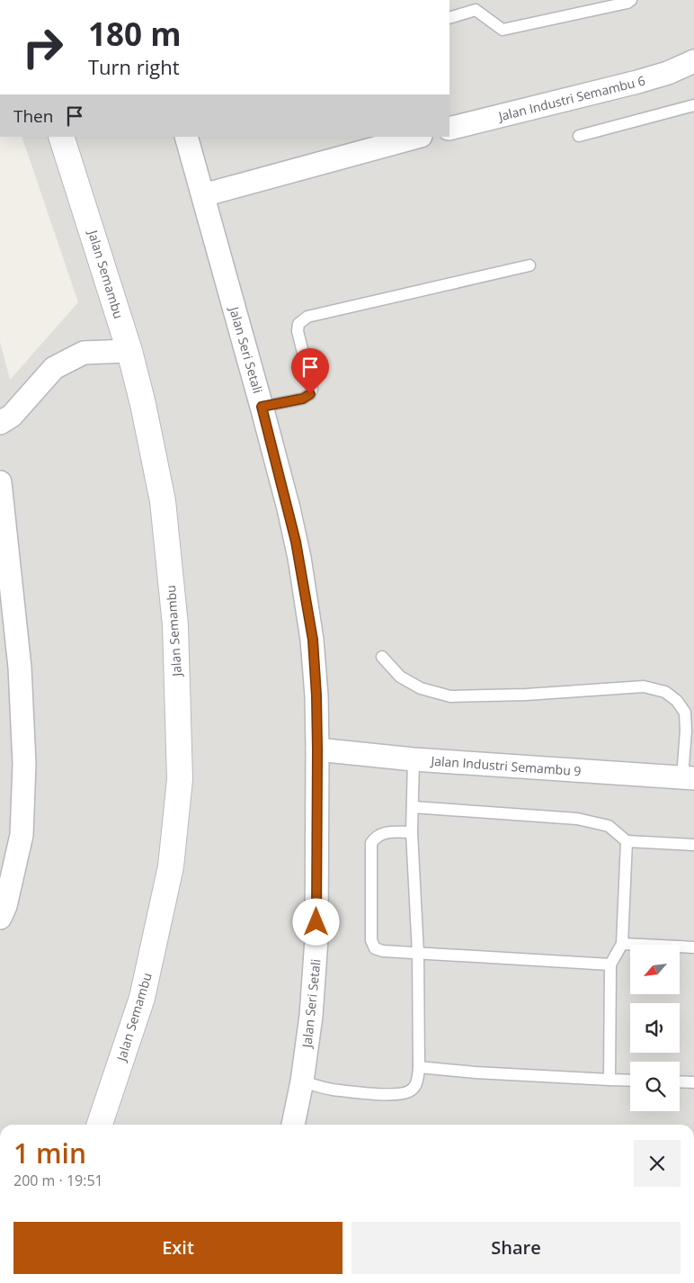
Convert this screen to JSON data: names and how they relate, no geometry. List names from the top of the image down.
{
  "streets": {
    "main road": ["Jalan Semambu"],
    "street": ["Jalan Industri Semambu 6", "Jalan Seri Setali", "Jalan Industri Semambu 9"]
  },
  "crossings": [
    ["Jalan Seri Setali", "Jalan Industri Semambu 9"]
  ],
  "north": "bottom left",
  "page": {
    "turn": ["180 m", "Turn right"],
    "then": "Then",
    "heading": ["1 min", "200 m · 19:51"],
    "buttons": ["Exit", "Share"]
  }
}
